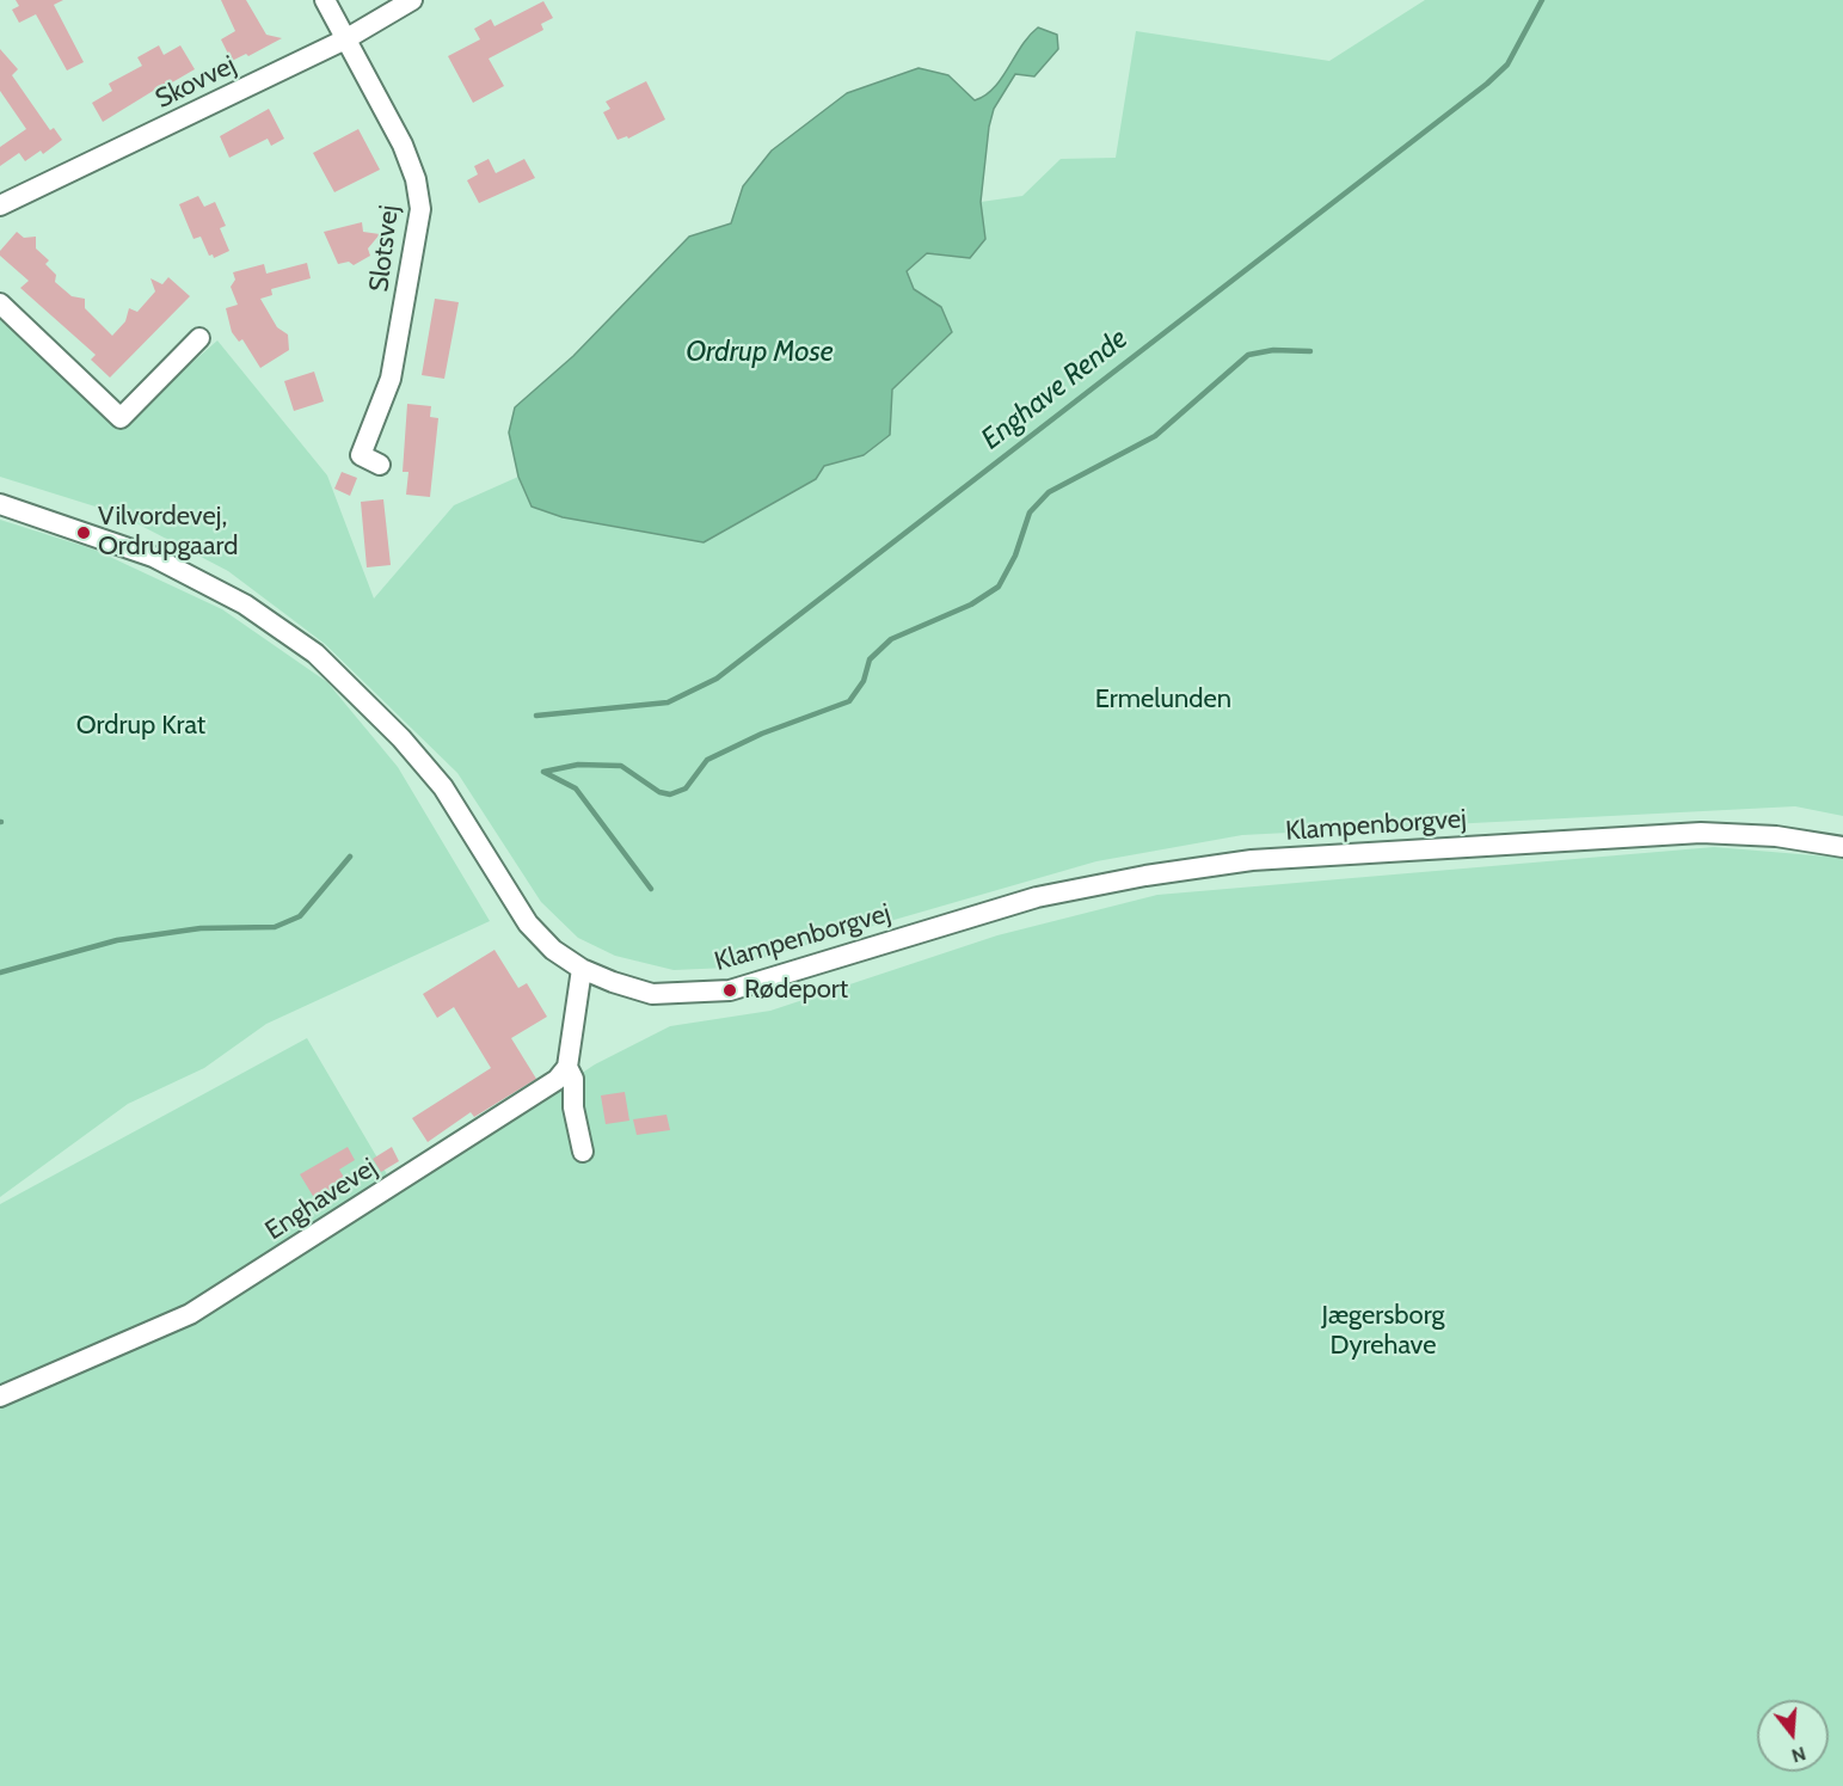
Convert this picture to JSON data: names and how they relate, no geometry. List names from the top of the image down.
{
  "streets": {
    "street": [
      "Skovvej",
      "Slotsvej",
      "Klampenborgvej",
      "Enghavevej"
    ]
  },
  "crossings": [
    ["Skovvej", "Slotsvej"]
  ],
  "water": ["Ordrup Mose", "Enghave Rende"],
  "parks": ["Ermelunden", "Ordrup Krat", "Jægersborg Dyrehave"],
  "places": ["Vilvordevej, Ordrupgaard", "Rødeport"],
  "north": "bottom"
}
